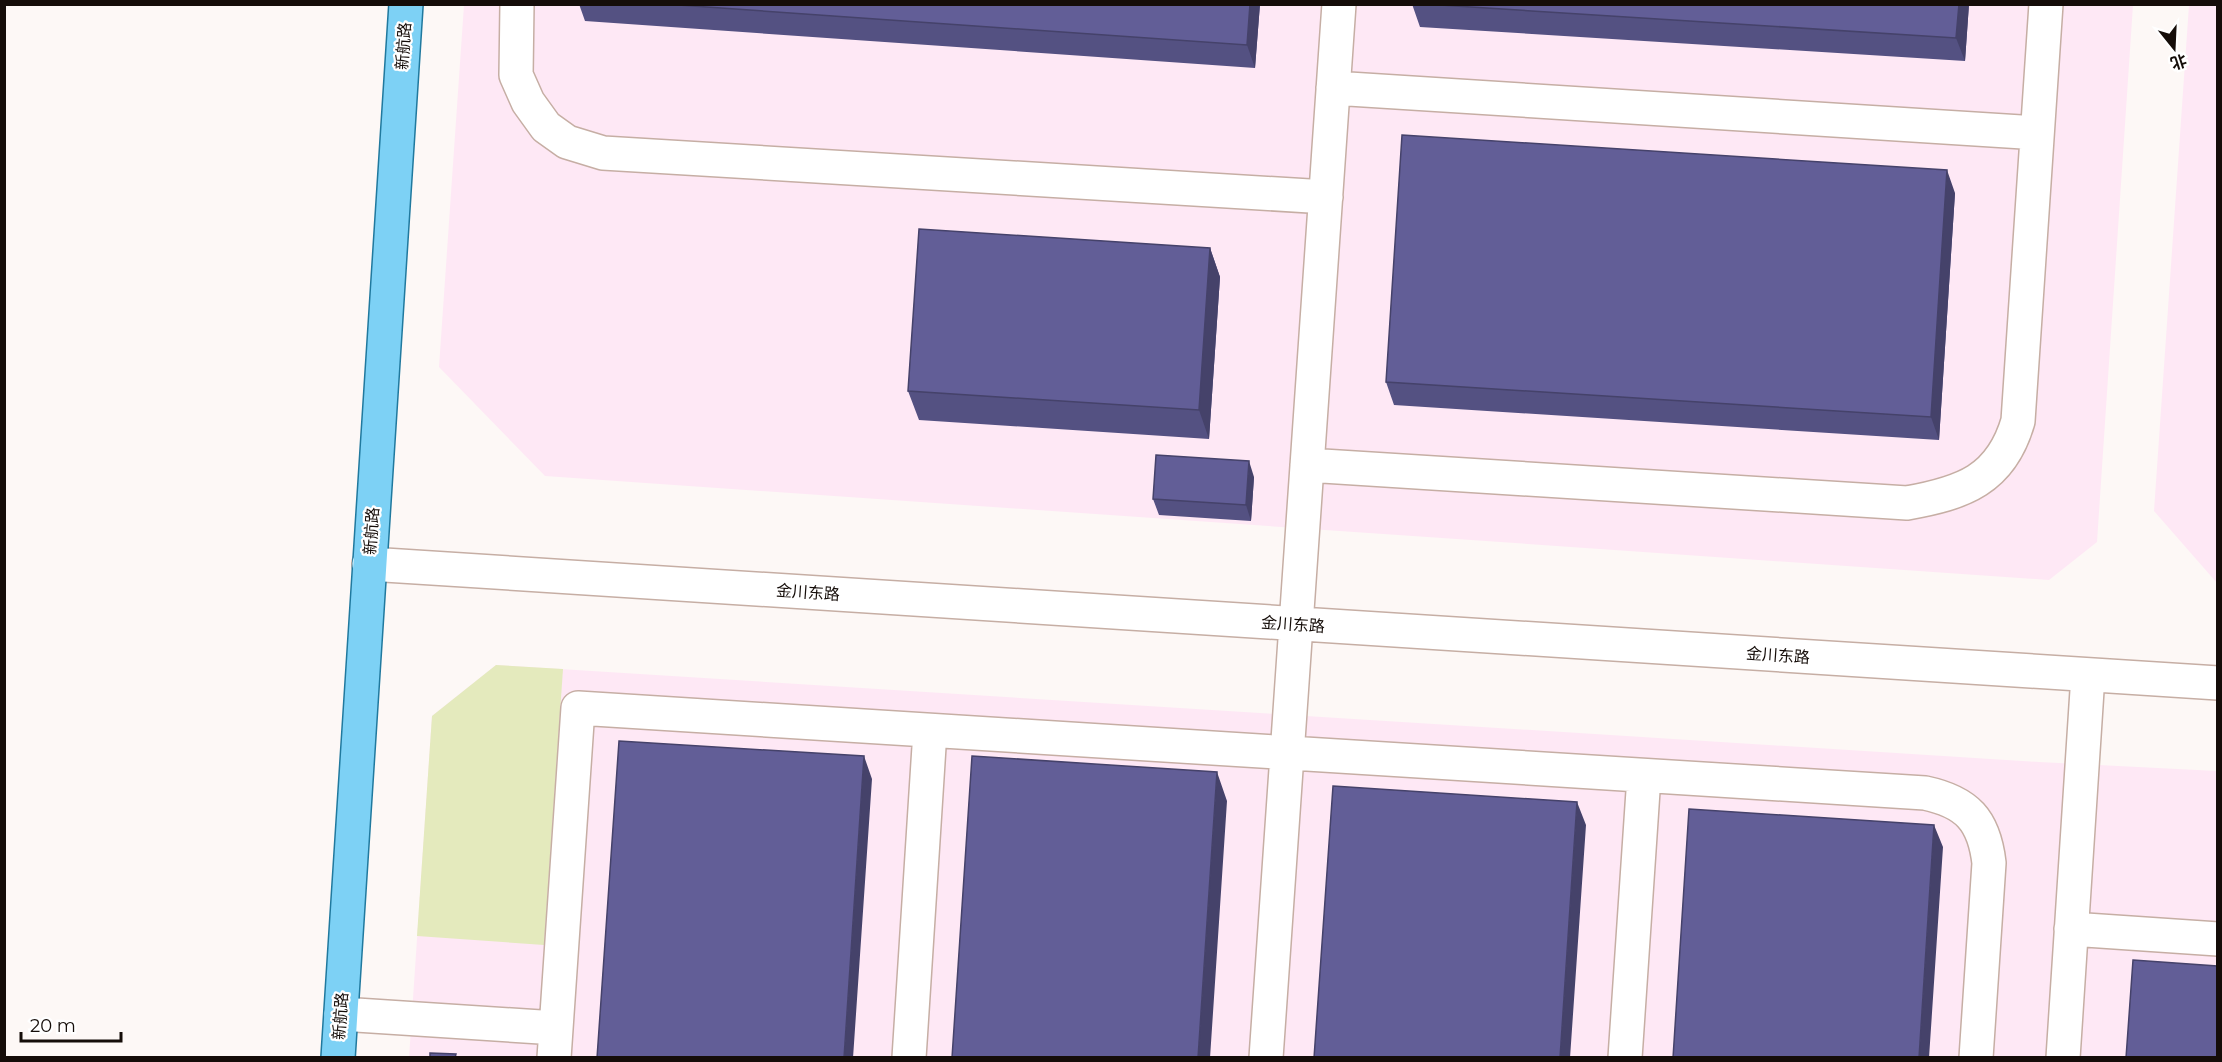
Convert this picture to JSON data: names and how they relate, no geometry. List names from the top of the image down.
{
  "streets": {
    "main road": ["新航路"],
    "street": ["金川东路"]
  },
  "crossings": [
    ["新航路", "金川东路"]
  ],
  "scale_bar": "20 m",
  "north": "bottom"
}
